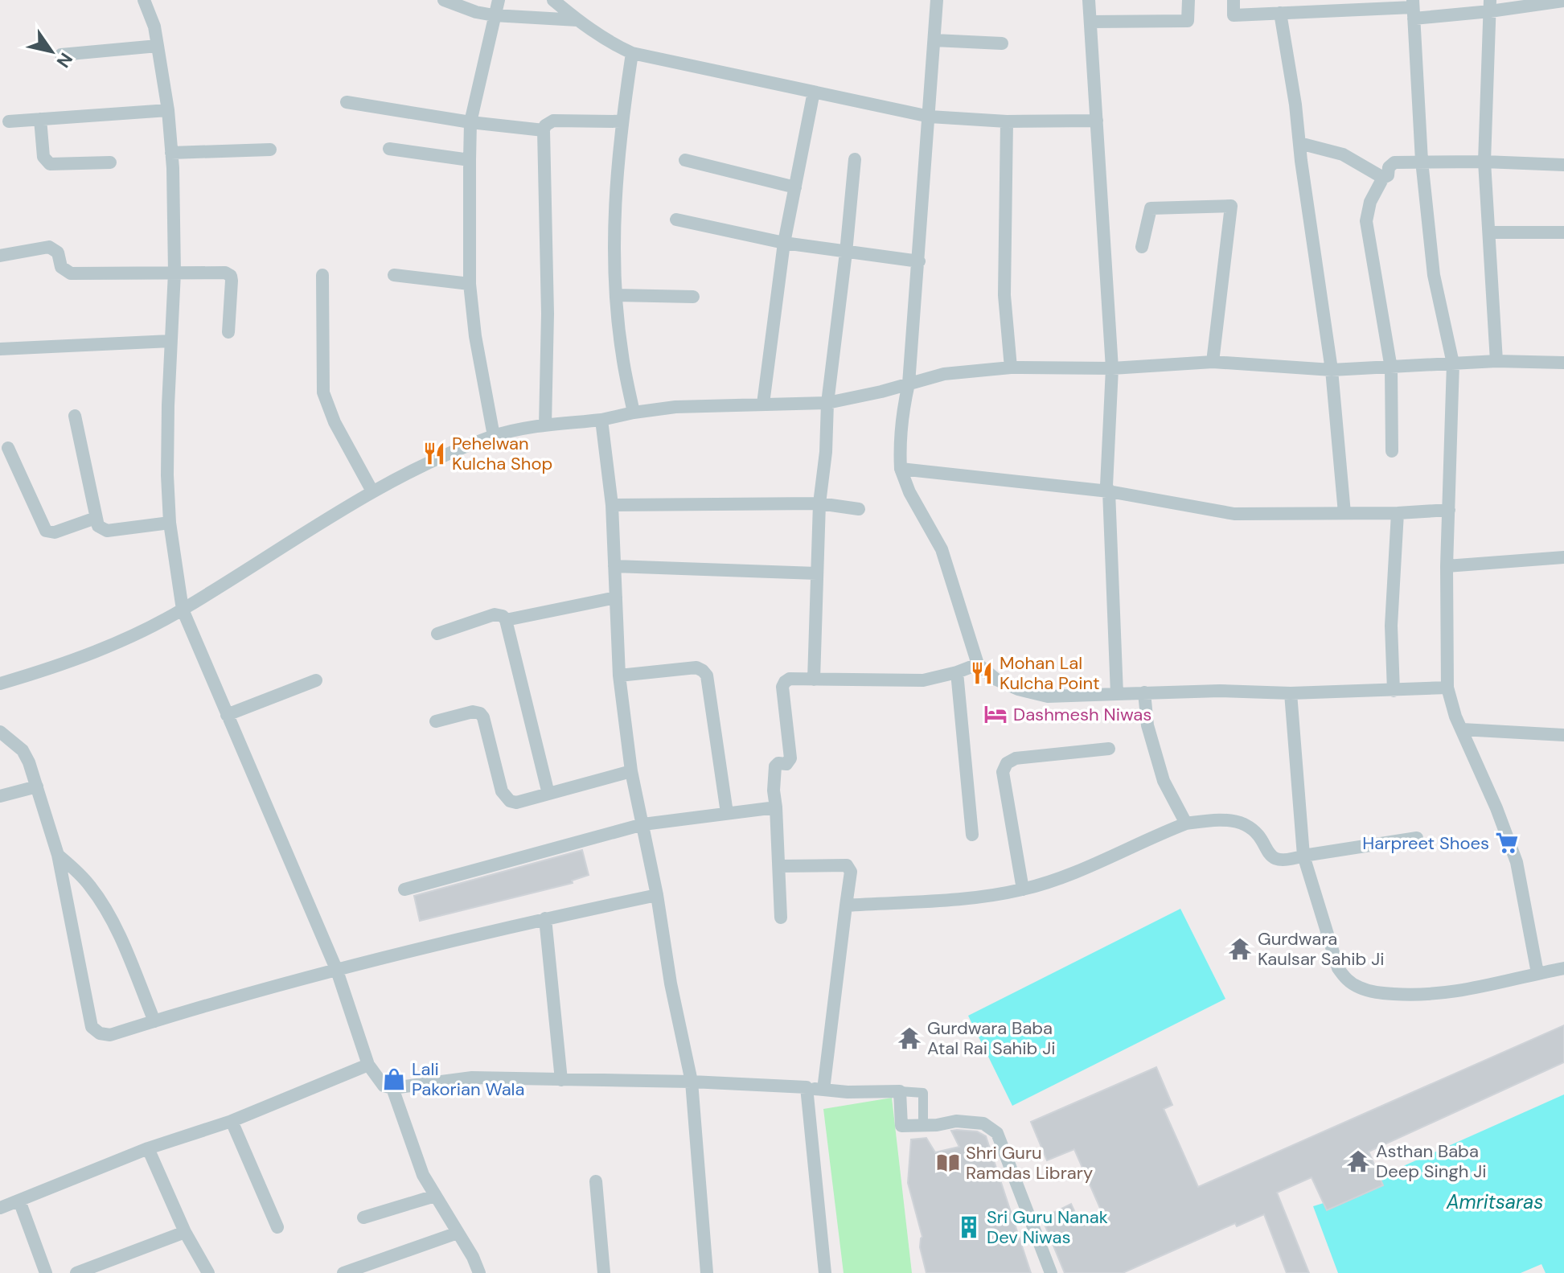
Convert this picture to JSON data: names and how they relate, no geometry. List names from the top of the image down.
{
  "water": ["Amritsaras"],
  "places": {
    "restaurant": ["Pehelwan Kulcha Shop", "Mohan Lal Kulcha Point"],
    "hotel": ["Dashmesh Niwas"],
    "supermarket": ["Harpreet Shoes"],
    "temple": ["Gurdwara Kaulsar Sahib Ji", "Gurdwara Baba Atal Rai Sahib Ji", "Asthan Baba Deep Singh Ji"],
    "shop": ["Lali Pakorian Wala"],
    "library": ["Shri Guru Ramdas Library"],
    "building": ["Sri Guru Nanak Dev Niwas"]
  },
  "north": "bottom right"
}
